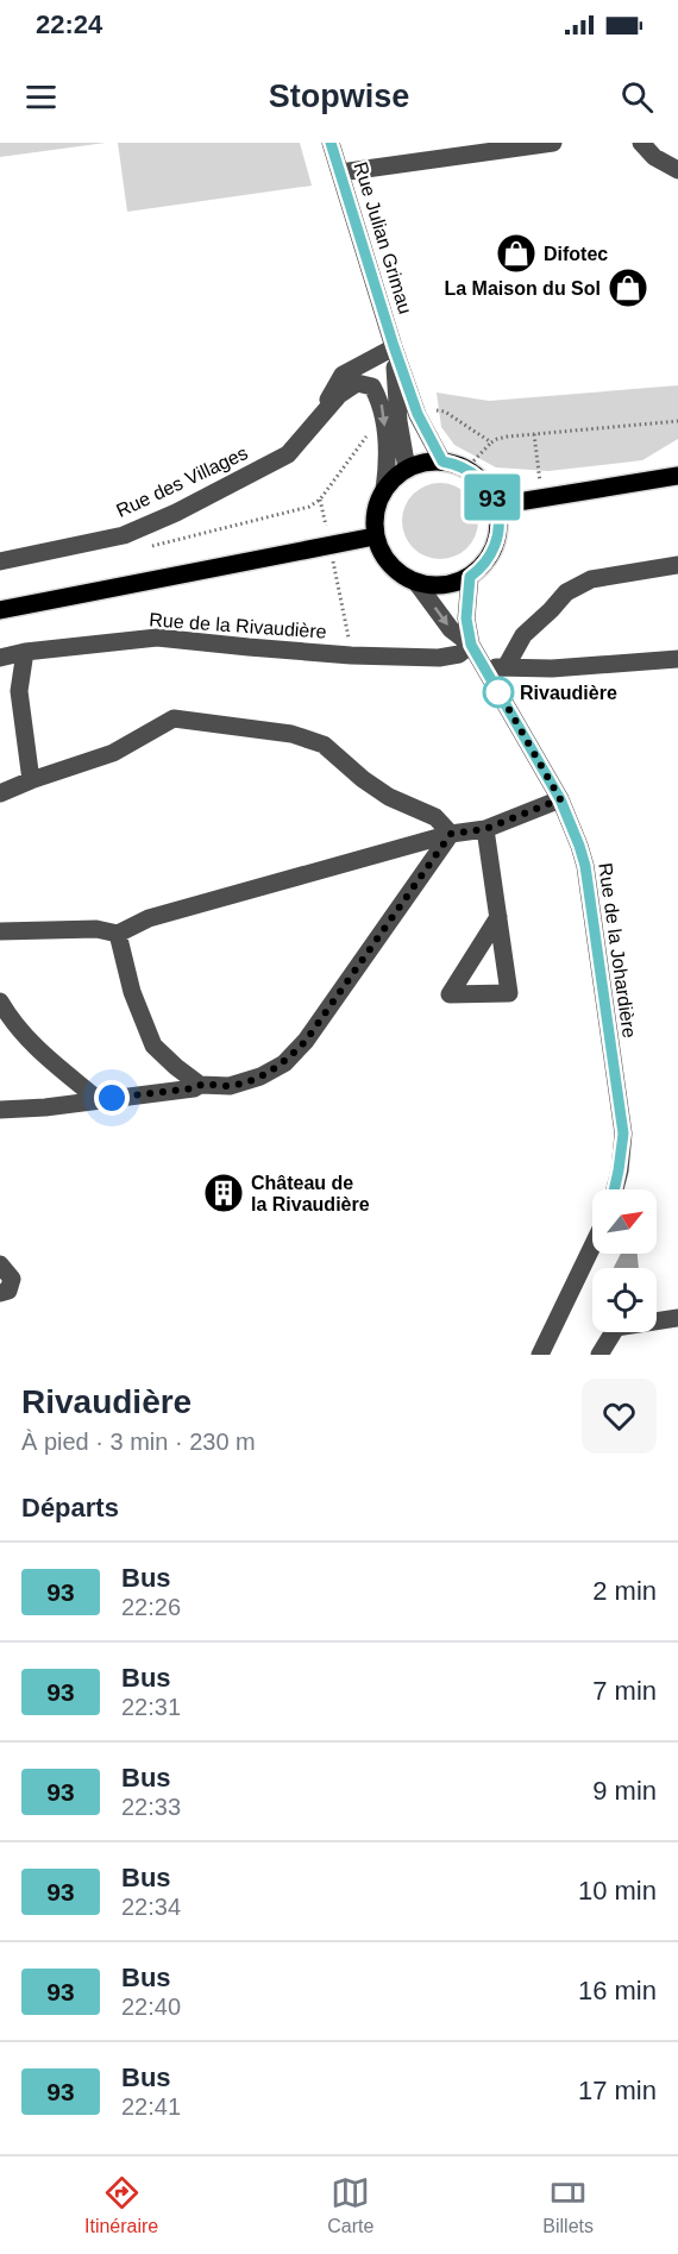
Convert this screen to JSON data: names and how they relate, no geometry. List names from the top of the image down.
{
  "streets": {
    "street": [
      "Rue Julian Grimau",
      "Rue des Villages",
      "Rue de la Rivaudière",
      "Rue de la Johardière"
    ]
  },
  "crossings": [
    ["Rue Julian Grimau", "Rue de la Johardière"],
    ["Rue de la Rivaudière", "Rue de la Johardière"]
  ],
  "places": {
    "shop": ["Difotec", "La Maison du Sol"],
    "other": ["Rivaudière"],
    "building": ["Château de la Rivaudière"]
  },
  "lines": ["bus line 93"],
  "north": "top right",
  "page": {
    "status": "22:24",
    "header": "Stopwise",
    "on_map": "93",
    "heading": [
      ["Rivaudière", "À pied · 3 min · 230 m"],
      "Départs"
    ],
    "list": [
      {
        "mark": "93",
        "name": "Bus",
        "note": "22:26",
        "value": "2 min"
      },
      {
        "mark": "93",
        "name": "Bus",
        "note": "22:31",
        "value": "7 min"
      },
      {
        "mark": "93",
        "name": "Bus",
        "note": "22:33",
        "value": "9 min"
      },
      {
        "mark": "93",
        "name": "Bus",
        "note": "22:34",
        "value": "10 min"
      },
      {
        "mark": "93",
        "name": "Bus",
        "note": "22:40",
        "value": "16 min"
      },
      {
        "mark": "93",
        "name": "Bus",
        "note": "22:41",
        "value": "17 min"
      }
    ],
    "tabs": ["Itinéraire", "Carte", "Billets"]
  }
}
